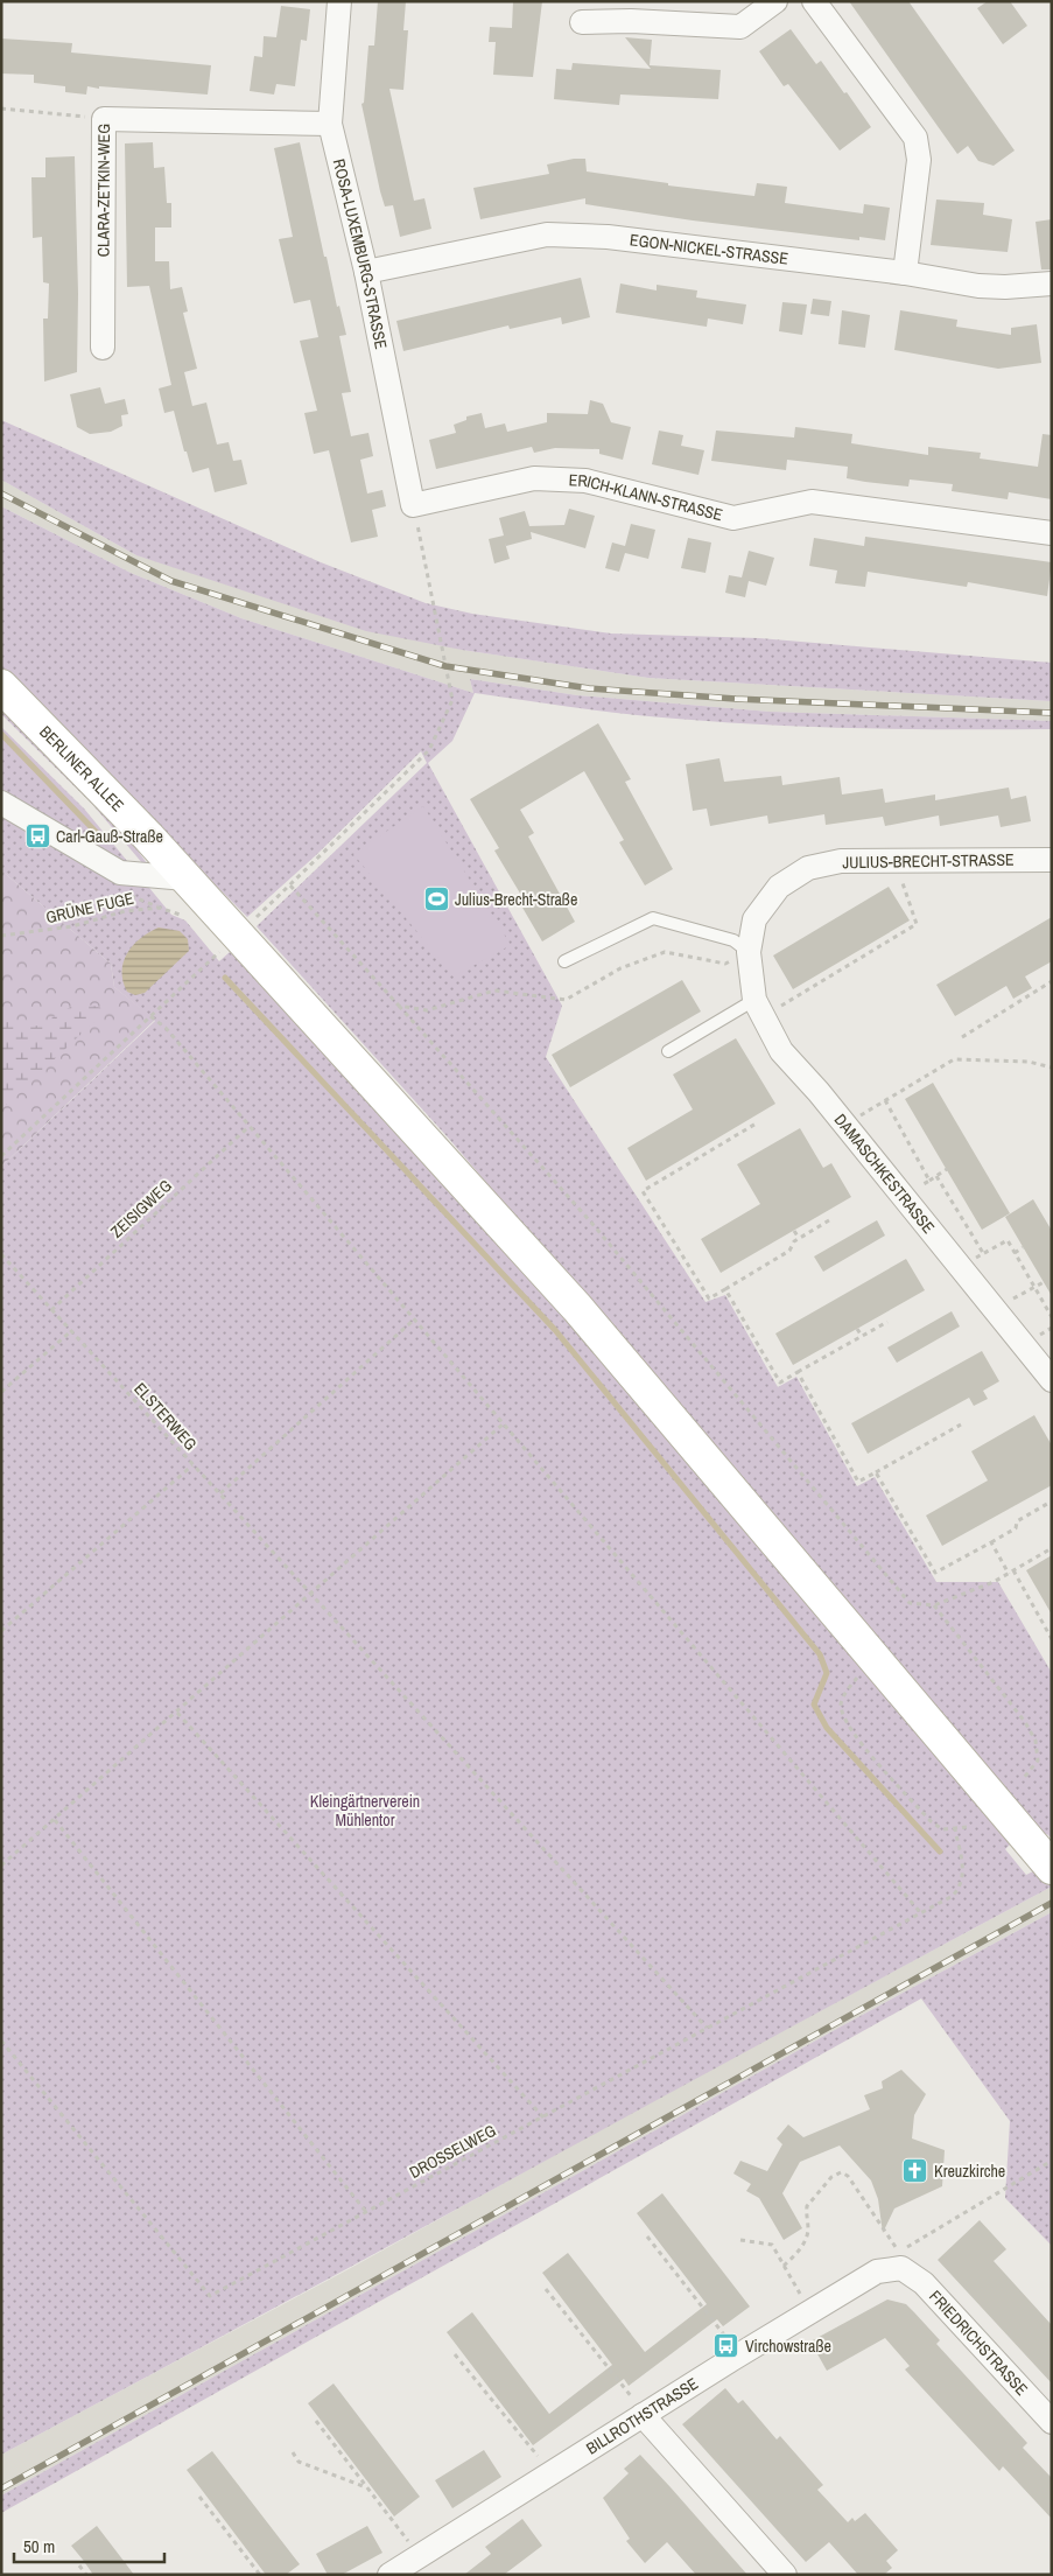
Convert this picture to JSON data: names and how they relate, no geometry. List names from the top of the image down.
{
  "streets": {
    "main road": ["BERLINER ALLEE"],
    "street": [
      "CLARA-ZETKIN-WEG",
      "EGON-NICKEL-STRASSE",
      "ROSA-LUXEMBURG-STRASSE",
      "ERICH-KLANN-STRASSE",
      "JULIUS-BRECHT-STRASSE",
      "DAMASCHKESTRASSE",
      "FRIEDRICHSTRASSE",
      "BILLROTHSTRASSE"
    ],
    "path": [
      "GRÜNE FUGE",
      "ZEISIGWEG",
      "ELSTERWEG",
      "DROSSELWEG"
    ]
  },
  "crossings": [
    ["CLARA-ZETKIN-WEG", "ROSA-LUXEMBURG-STRASSE"],
    ["EGON-NICKEL-STRASSE", "ROSA-LUXEMBURG-STRASSE"],
    ["ROSA-LUXEMBURG-STRASSE", "ERICH-KLANN-STRASSE"],
    ["JULIUS-BRECHT-STRASSE", "DAMASCHKESTRASSE"],
    ["ZEISIGWEG", "ELSTERWEG"],
    ["ELSTERWEG", "DROSSELWEG"],
    ["FRIEDRICHSTRASSE", "BILLROTHSTRASSE"]
  ],
  "parks": ["Kleingärtnerverein Mühlentor"],
  "places": {
    "bus stop": ["Carl-Gauß-Straße", "Virchowstraße"],
    "sports": ["Julius-Brecht-Straße"],
    "church": ["Kreuzkirche"]
  },
  "scale_bar": "50 m"
}
